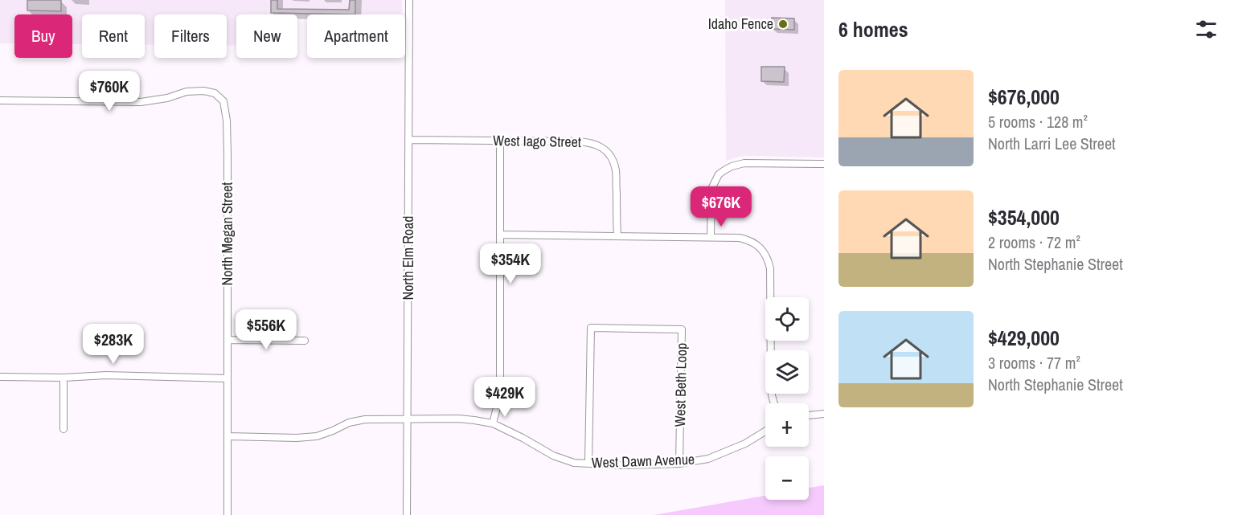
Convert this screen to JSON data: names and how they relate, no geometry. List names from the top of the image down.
{
  "streets": {
    "street": [
      "West Iago Street",
      "North Megan Street",
      "North Elm Road",
      "West Beth Loop",
      "West Dawn Avenue"
    ]
  },
  "crossings": [
    ["West Iago Street", "North Elm Road"],
    ["North Megan Street", "West Dawn Avenue"],
    ["North Elm Road", "West Dawn Avenue"],
    ["West Beth Loop", "West Dawn Avenue"]
  ],
  "places": ["Idaho Fence"],
  "page": {
    "heading": "6 homes",
    "chip": [
      "Buy",
      "Rent",
      "Filters",
      "New",
      "Apartment"
    ],
    "list": [
      {
        "name": "$676,000",
        "note": "5 rooms · 128 m² · North Larri Lee Street"
      },
      {
        "name": "$354,000",
        "note": "2 rooms · 72 m² · North Stephanie Street"
      },
      {
        "name": "$429,000",
        "note": "3 rooms · 77 m² · North Stephanie Street"
      }
    ],
    "price": [
      "$760K",
      "$676K",
      "$354K",
      "$556K",
      "$283K",
      "$429K"
    ],
    "map_buttons": ["+", "−"]
  }
}
